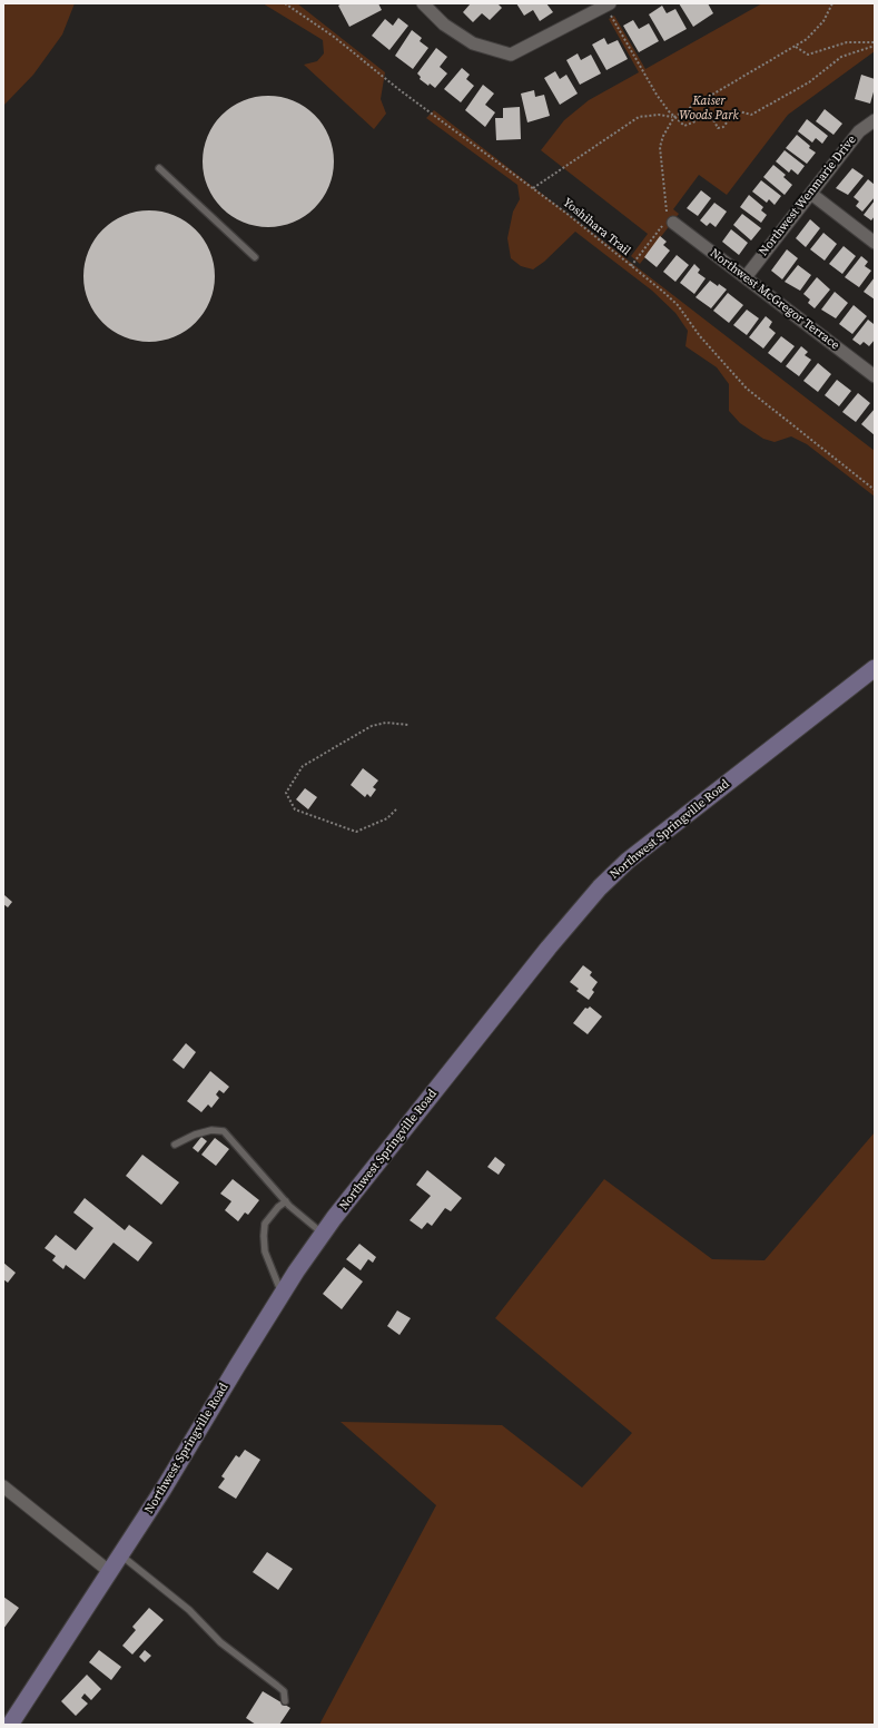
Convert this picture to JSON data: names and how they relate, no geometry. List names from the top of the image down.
{
  "streets": {
    "street": ["Northwest Wenmarie Drive", "Northwest McGregor Terrace", "Northwest Springville Road"],
    "path": ["Yoshihara Trail"]
  },
  "crossings": [
    ["Northwest Wenmarie Drive", "Northwest McGregor Terrace"]
  ],
  "parks": ["Kaiser Woods Park"]
}
